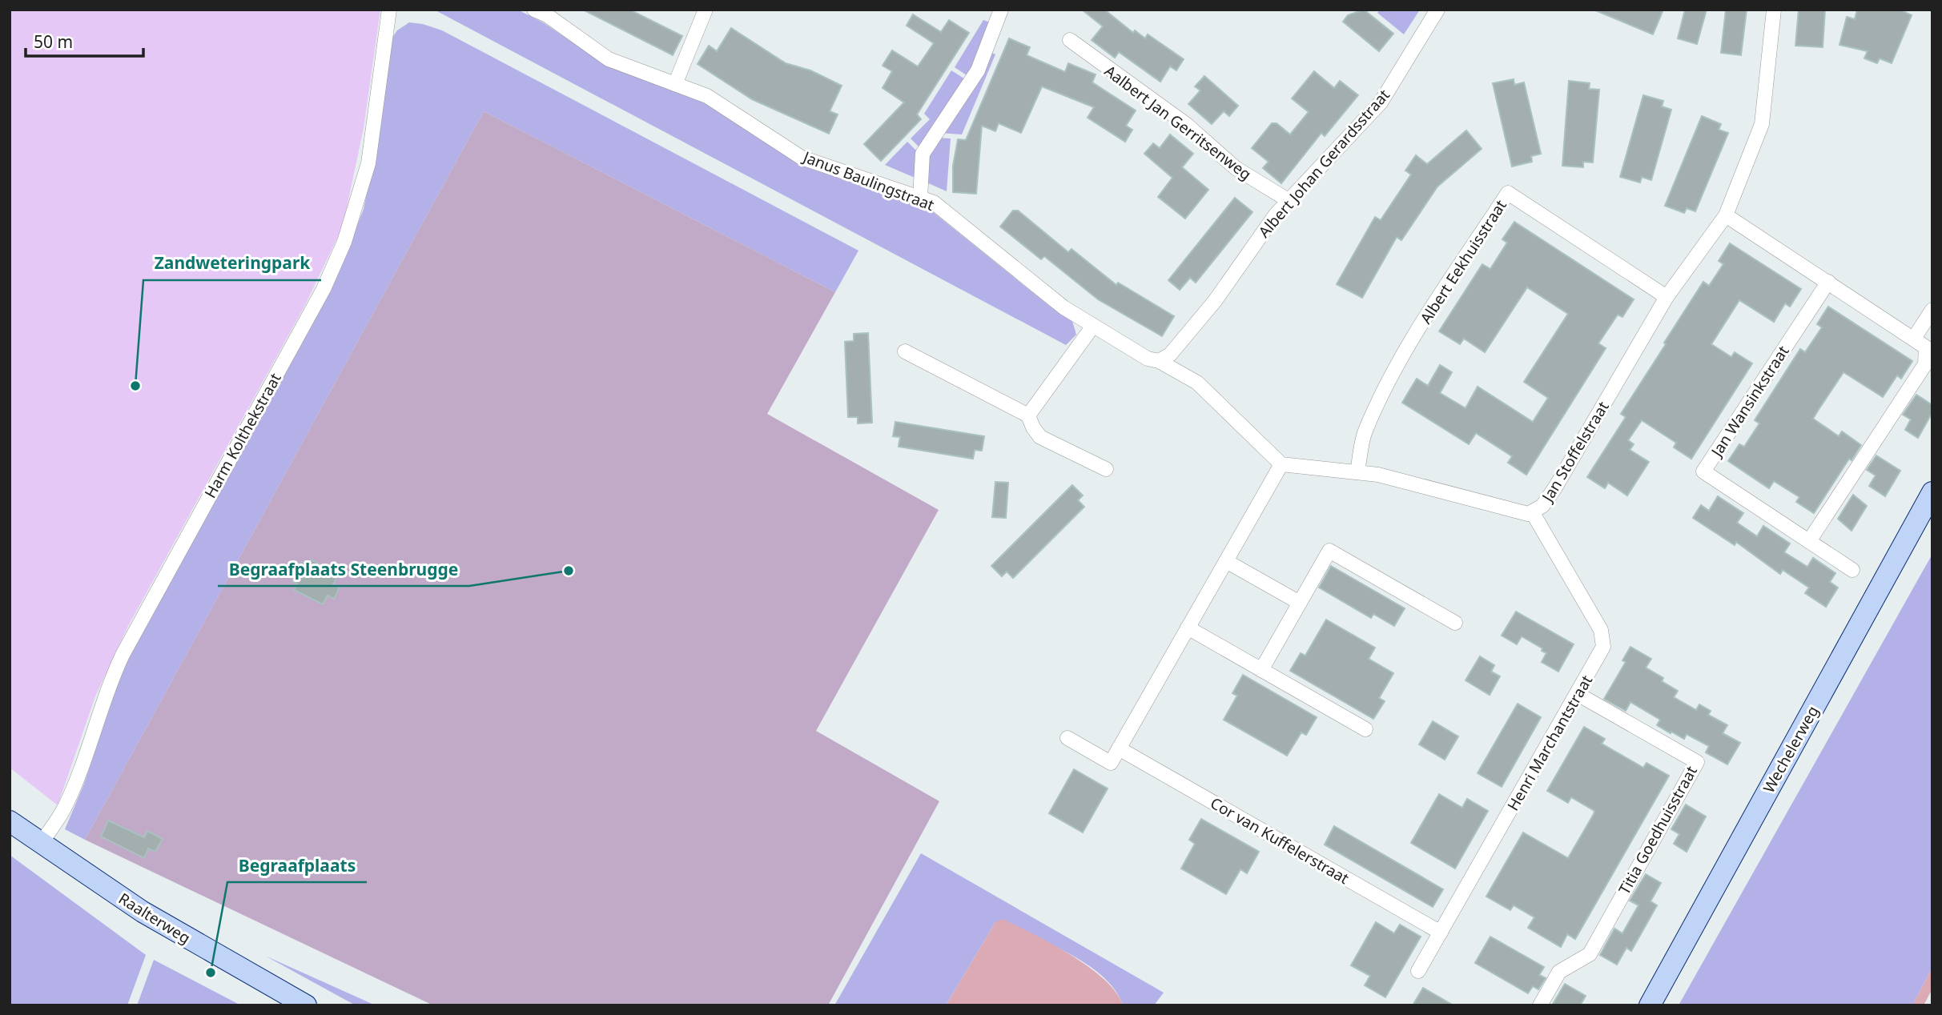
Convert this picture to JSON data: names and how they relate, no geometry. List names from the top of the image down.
{
  "streets": {
    "street": [
      "Aalbert Jan Gerritsenweg",
      "Albert Johan Gerardsstraat",
      "Janus Baulingstraat",
      "Albert Eekhuisstraat",
      "Jan Wansinkstraat",
      "Harm Kolthekstraat",
      "Jan Stoffelstraat",
      "Henri Marchantstraat",
      "Wechelerweg",
      "Titia Goedhuisstraat",
      "Cor van Kuffelerstraat",
      "Raalterweg"
    ]
  },
  "crossings": [
    ["Aalbert Jan Gerritsenweg", "Albert Johan Gerardsstraat"],
    ["Albert Johan Gerardsstraat", "Janus Baulingstraat"],
    ["Albert Eekhuisstraat", "Jan Stoffelstraat"],
    ["Harm Kolthekstraat", "Raalterweg"],
    ["Jan Stoffelstraat", "Henri Marchantstraat"],
    ["Henri Marchantstraat", "Titia Goedhuisstraat"],
    ["Henri Marchantstraat", "Cor van Kuffelerstraat"]
  ],
  "places": ["Zandweteringpark", "Begraafplaats Steenbrugge", "Begraafplaats"],
  "scale_bar": "50 m"
}
